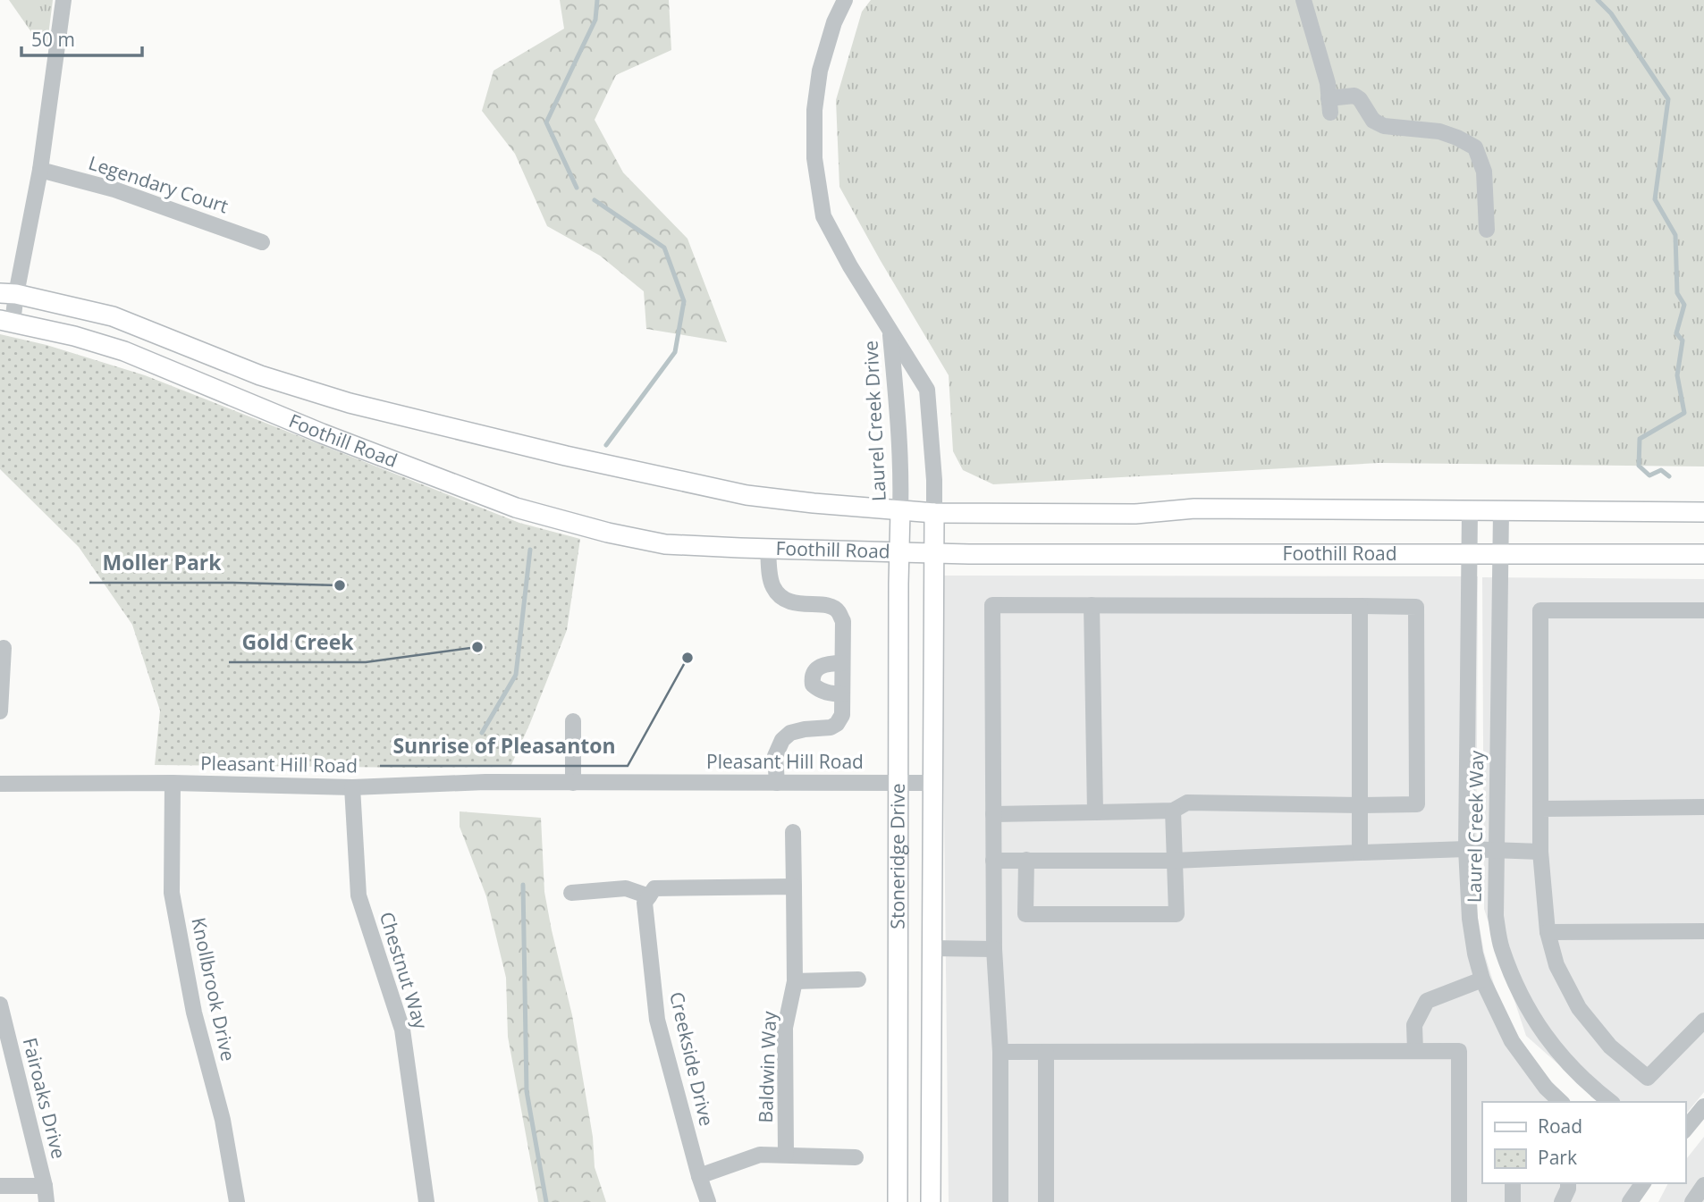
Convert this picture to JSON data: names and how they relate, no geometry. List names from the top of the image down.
{
  "streets": {
    "main road": ["Foothill Road", "Stoneridge Drive"],
    "street": [
      "Legendary Court",
      "Laurel Creek Drive",
      "Pleasant Hill Road",
      "Laurel Creek Way",
      "Chestnut Way",
      "Knollbrook Drive",
      "Creekside Drive",
      "Baldwin Way",
      "Fairoaks Drive"
    ]
  },
  "crossings": [
    ["Laurel Creek Drive", "Foothill Road"],
    ["Laurel Creek Drive", "Stoneridge Drive"],
    ["Foothill Road", "Laurel Creek Way"],
    ["Foothill Road", "Stoneridge Drive"],
    ["Pleasant Hill Road", "Stoneridge Drive"],
    ["Pleasant Hill Road", "Chestnut Way"],
    ["Pleasant Hill Road", "Knollbrook Drive"]
  ],
  "places": ["Moller Park", "Gold Creek", "Sunrise of Pleasanton"],
  "legend": ["Road", "Park"],
  "scale_bar": "50 m"
}
